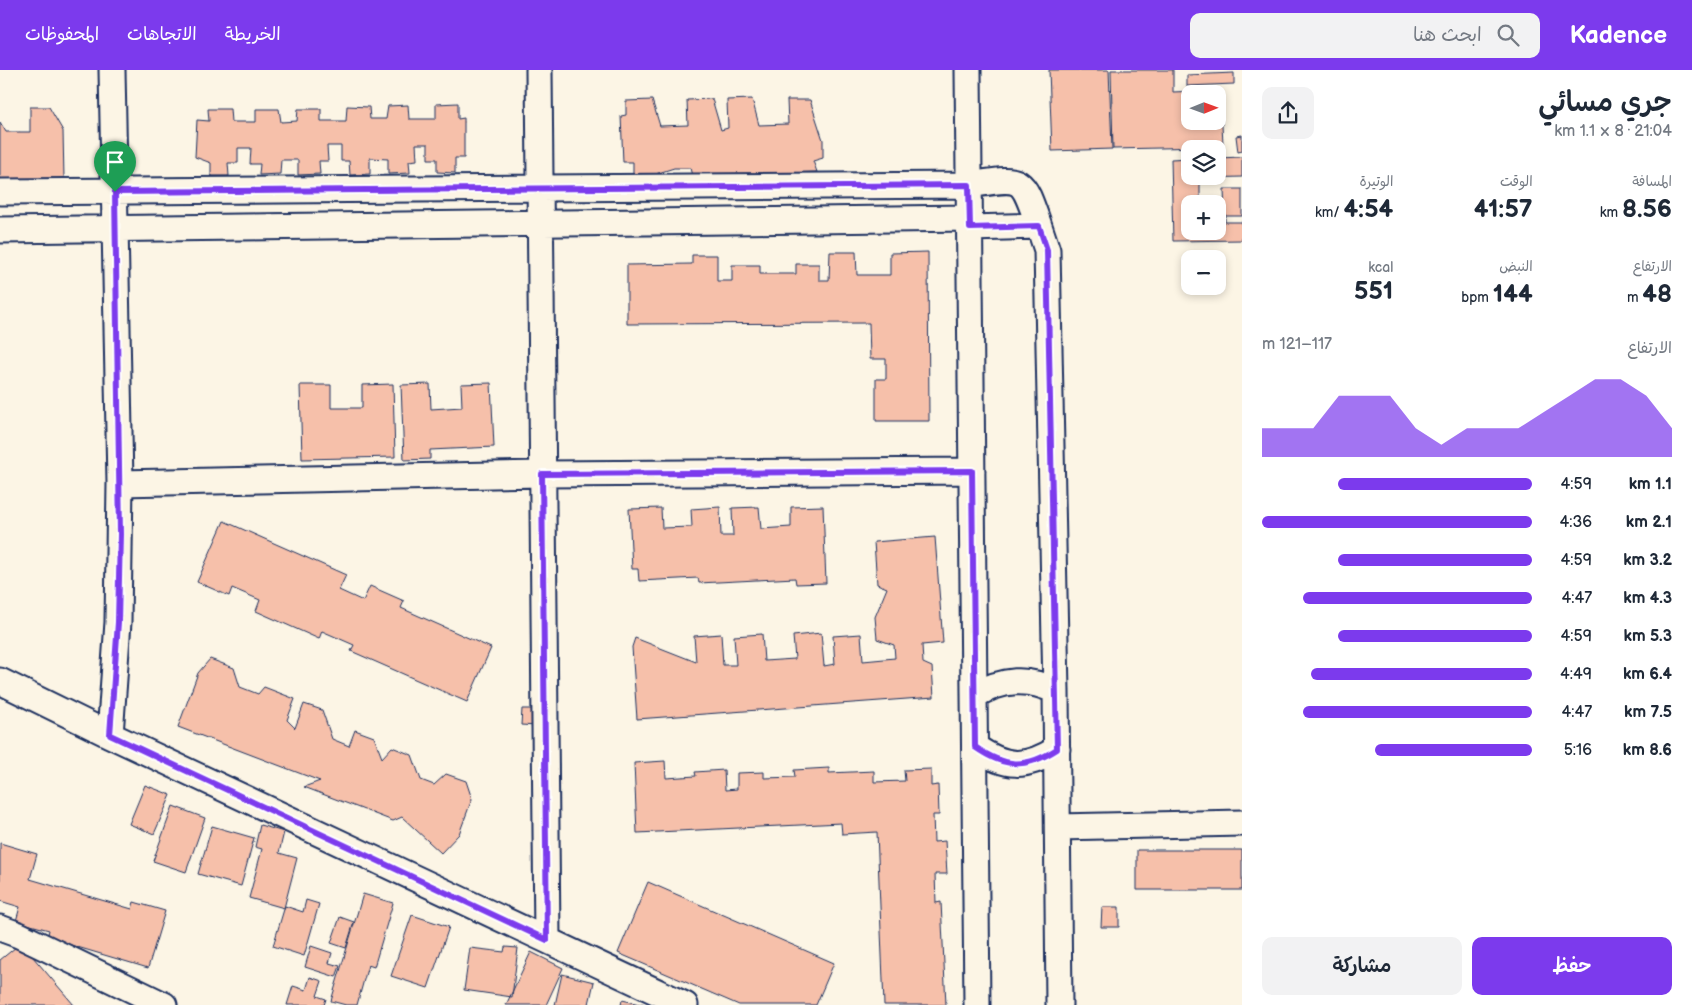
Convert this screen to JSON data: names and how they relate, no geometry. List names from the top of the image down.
{
  "north": "right",
  "page": {
    "header": "Kadence",
    "search": "ابحث هنا",
    "nav": ["الخريطة", "الاتجاهات", "المحفوظات"],
    "heading": ["جري مسائي", "21:04 · 8 × 1.1 km"],
    "map_buttons": ["+", "−"],
    "stats": [
      ["المسافة", "8.56 km"],
      ["الوقت", "41:57"],
      ["الوتيرة", "4:54 /km"],
      ["الارتفاع", "48 m"],
      ["النبض", "144 bpm"],
      ["kcal", "551"]
    ],
    "chart": ["الارتفاع", "117–121 m"],
    "list": [
      {
        "name": "1.1 km",
        "note": "4:59"
      },
      {
        "name": "2.1 km",
        "note": "4:36"
      },
      {
        "name": "3.2 km",
        "note": "4:59"
      },
      {
        "name": "4.3 km",
        "note": "4:47"
      },
      {
        "name": "5.3 km",
        "note": "4:59"
      },
      {
        "name": "6.4 km",
        "note": "4:49"
      },
      {
        "name": "7.5 km",
        "note": "4:47"
      },
      {
        "name": "8.6 km",
        "note": "5:16"
      }
    ],
    "buttons": ["حفظ", "مشاركة"]
  }
}
